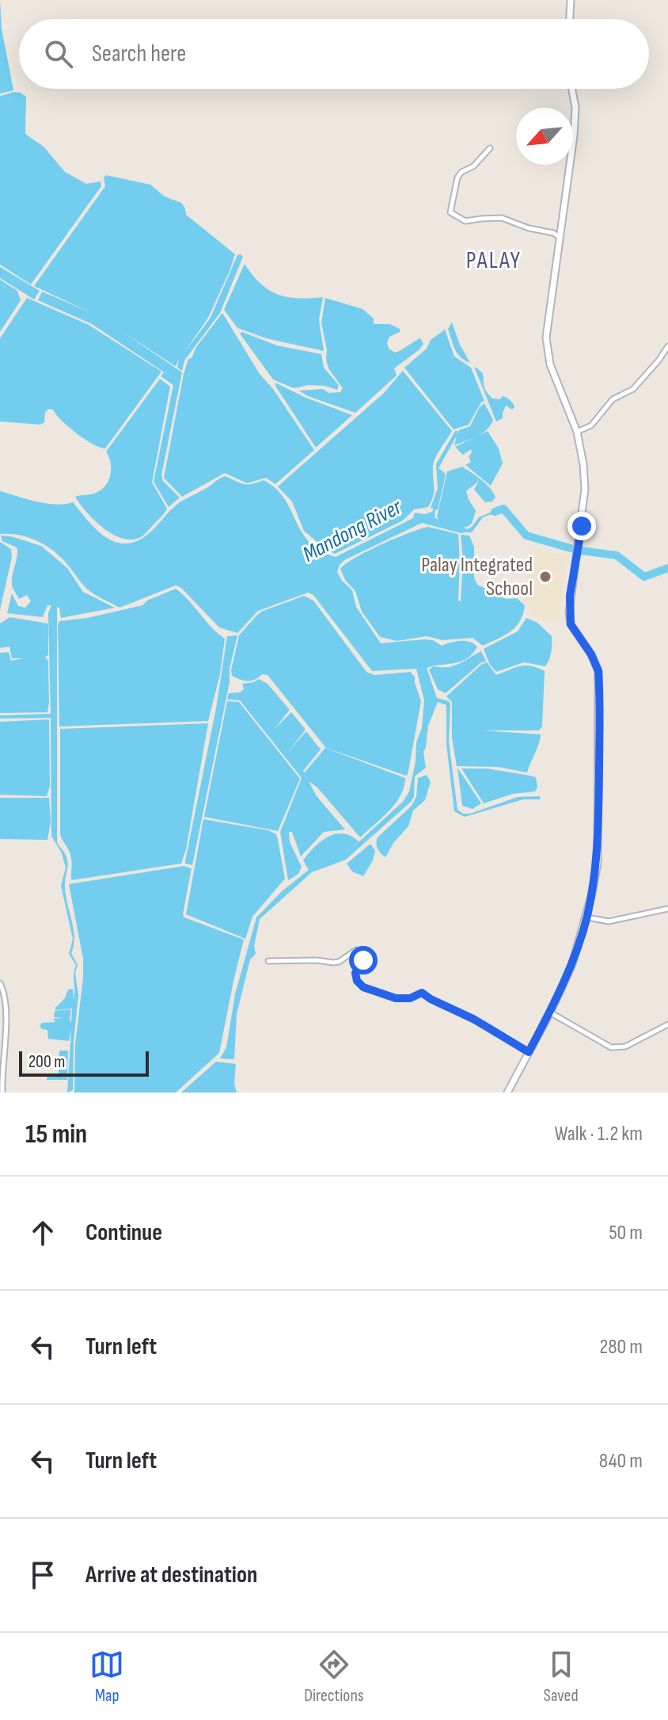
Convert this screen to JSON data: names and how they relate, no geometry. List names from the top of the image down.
{
  "districts": ["PALAY"],
  "water": ["Mandong River"],
  "places": ["Palay Integrated School"],
  "scale_bar": "200 m",
  "north": "bottom left",
  "page": {
    "search": "Search here",
    "scale": "200 m",
    "heading": ["15 min", "Walk · 1.2 km"],
    "list": [
      ["Continue", "50 m"],
      ["Turn left", "280 m"],
      ["Turn left", "840 m"],
      "Arrive at destination"
    ],
    "nav": ["Map", "Directions", "Saved"]
  }
}
